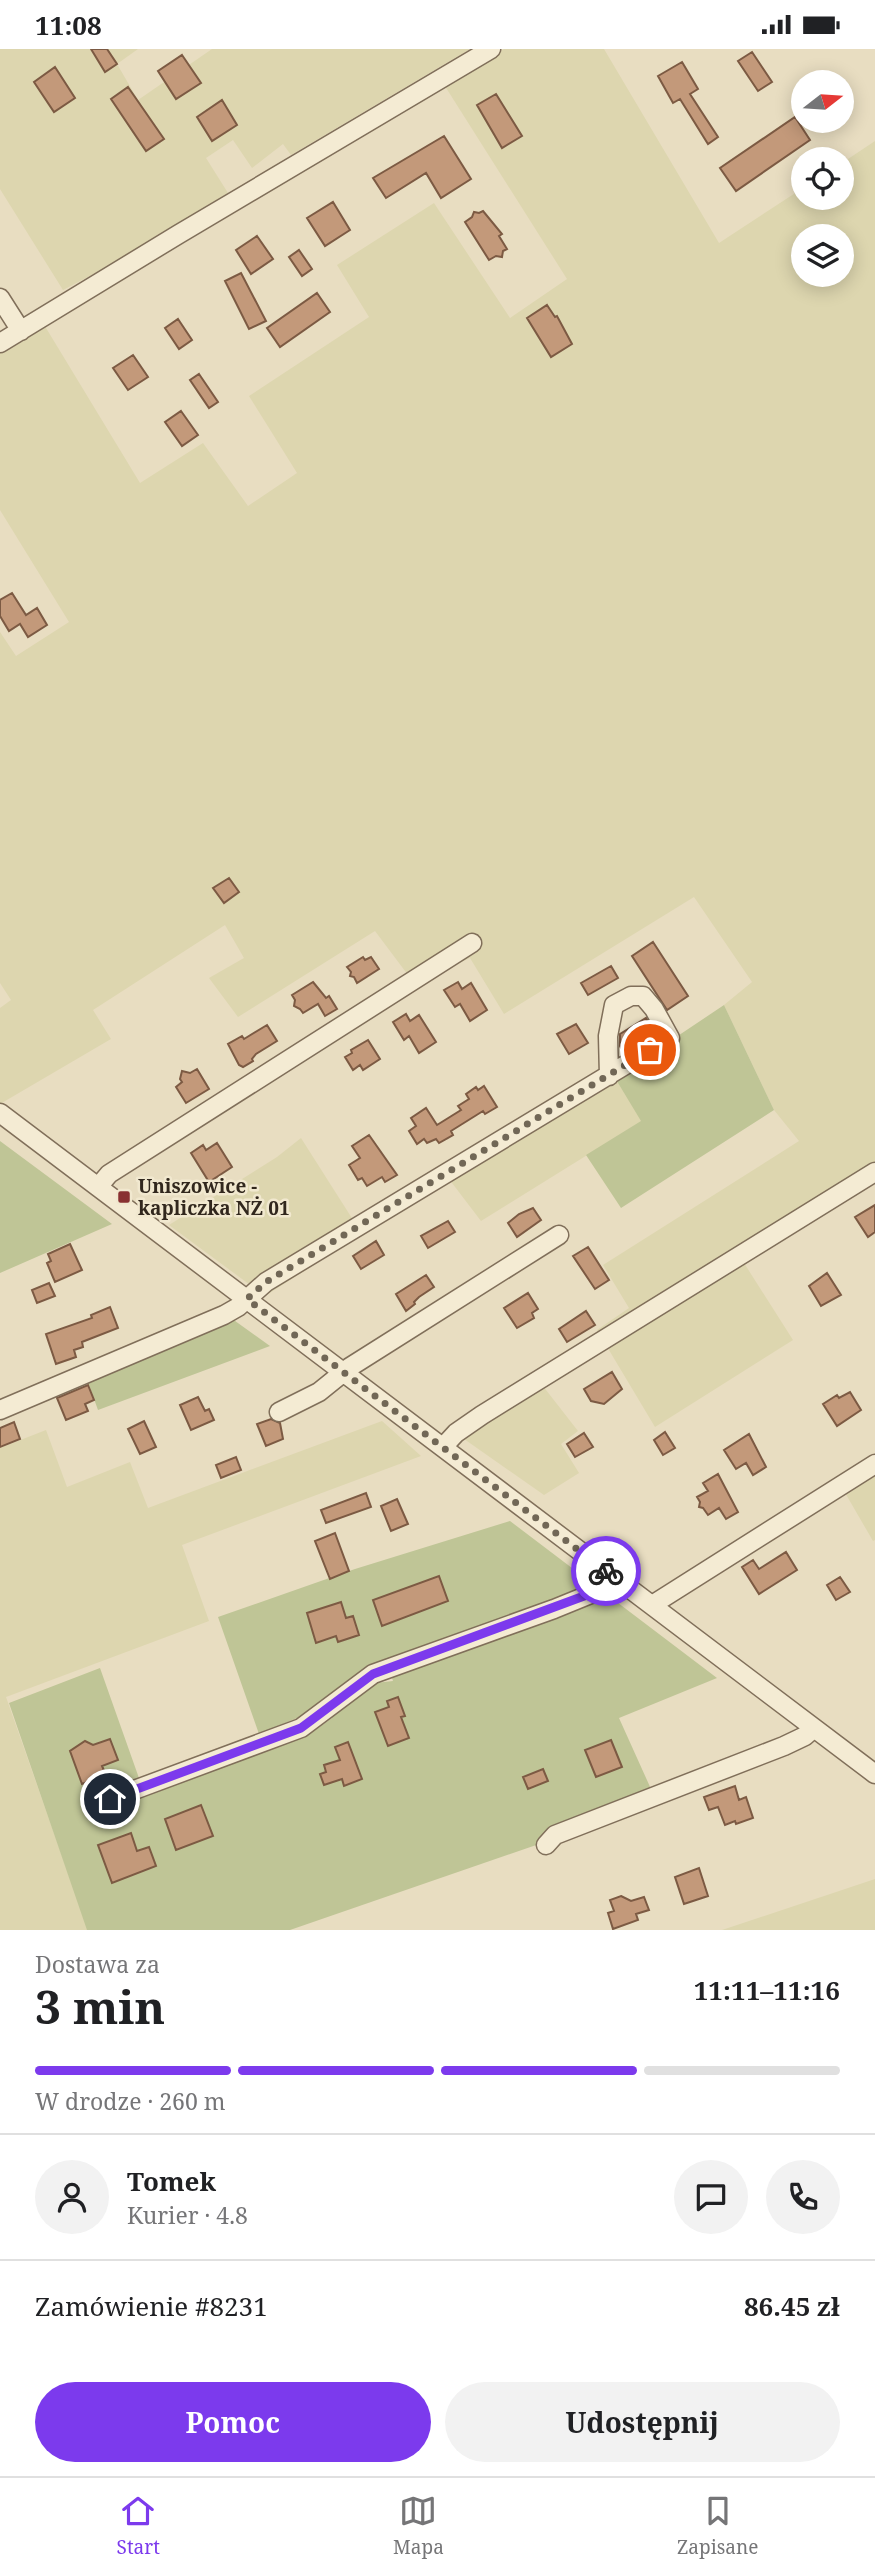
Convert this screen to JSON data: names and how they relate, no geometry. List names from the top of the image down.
{
  "places": {
    "transit": ["Uniszowice - kapliczka NŻ 01"]
  },
  "north": "right",
  "page": {
    "status": "11:08",
    "heading": ["3 min", "Dostawa za", "11:11–11:16"],
    "panel": [
      "Tomek",
      "Kurier · 4.8",
      "Zamówienie #8231",
      "86.45 zł"
    ],
    "bar": "W drodze · 260 m",
    "buttons": ["Pomoc", "Udostępnij"],
    "tabs": ["Start", "Mapa", "Zapisane"]
  }
}
